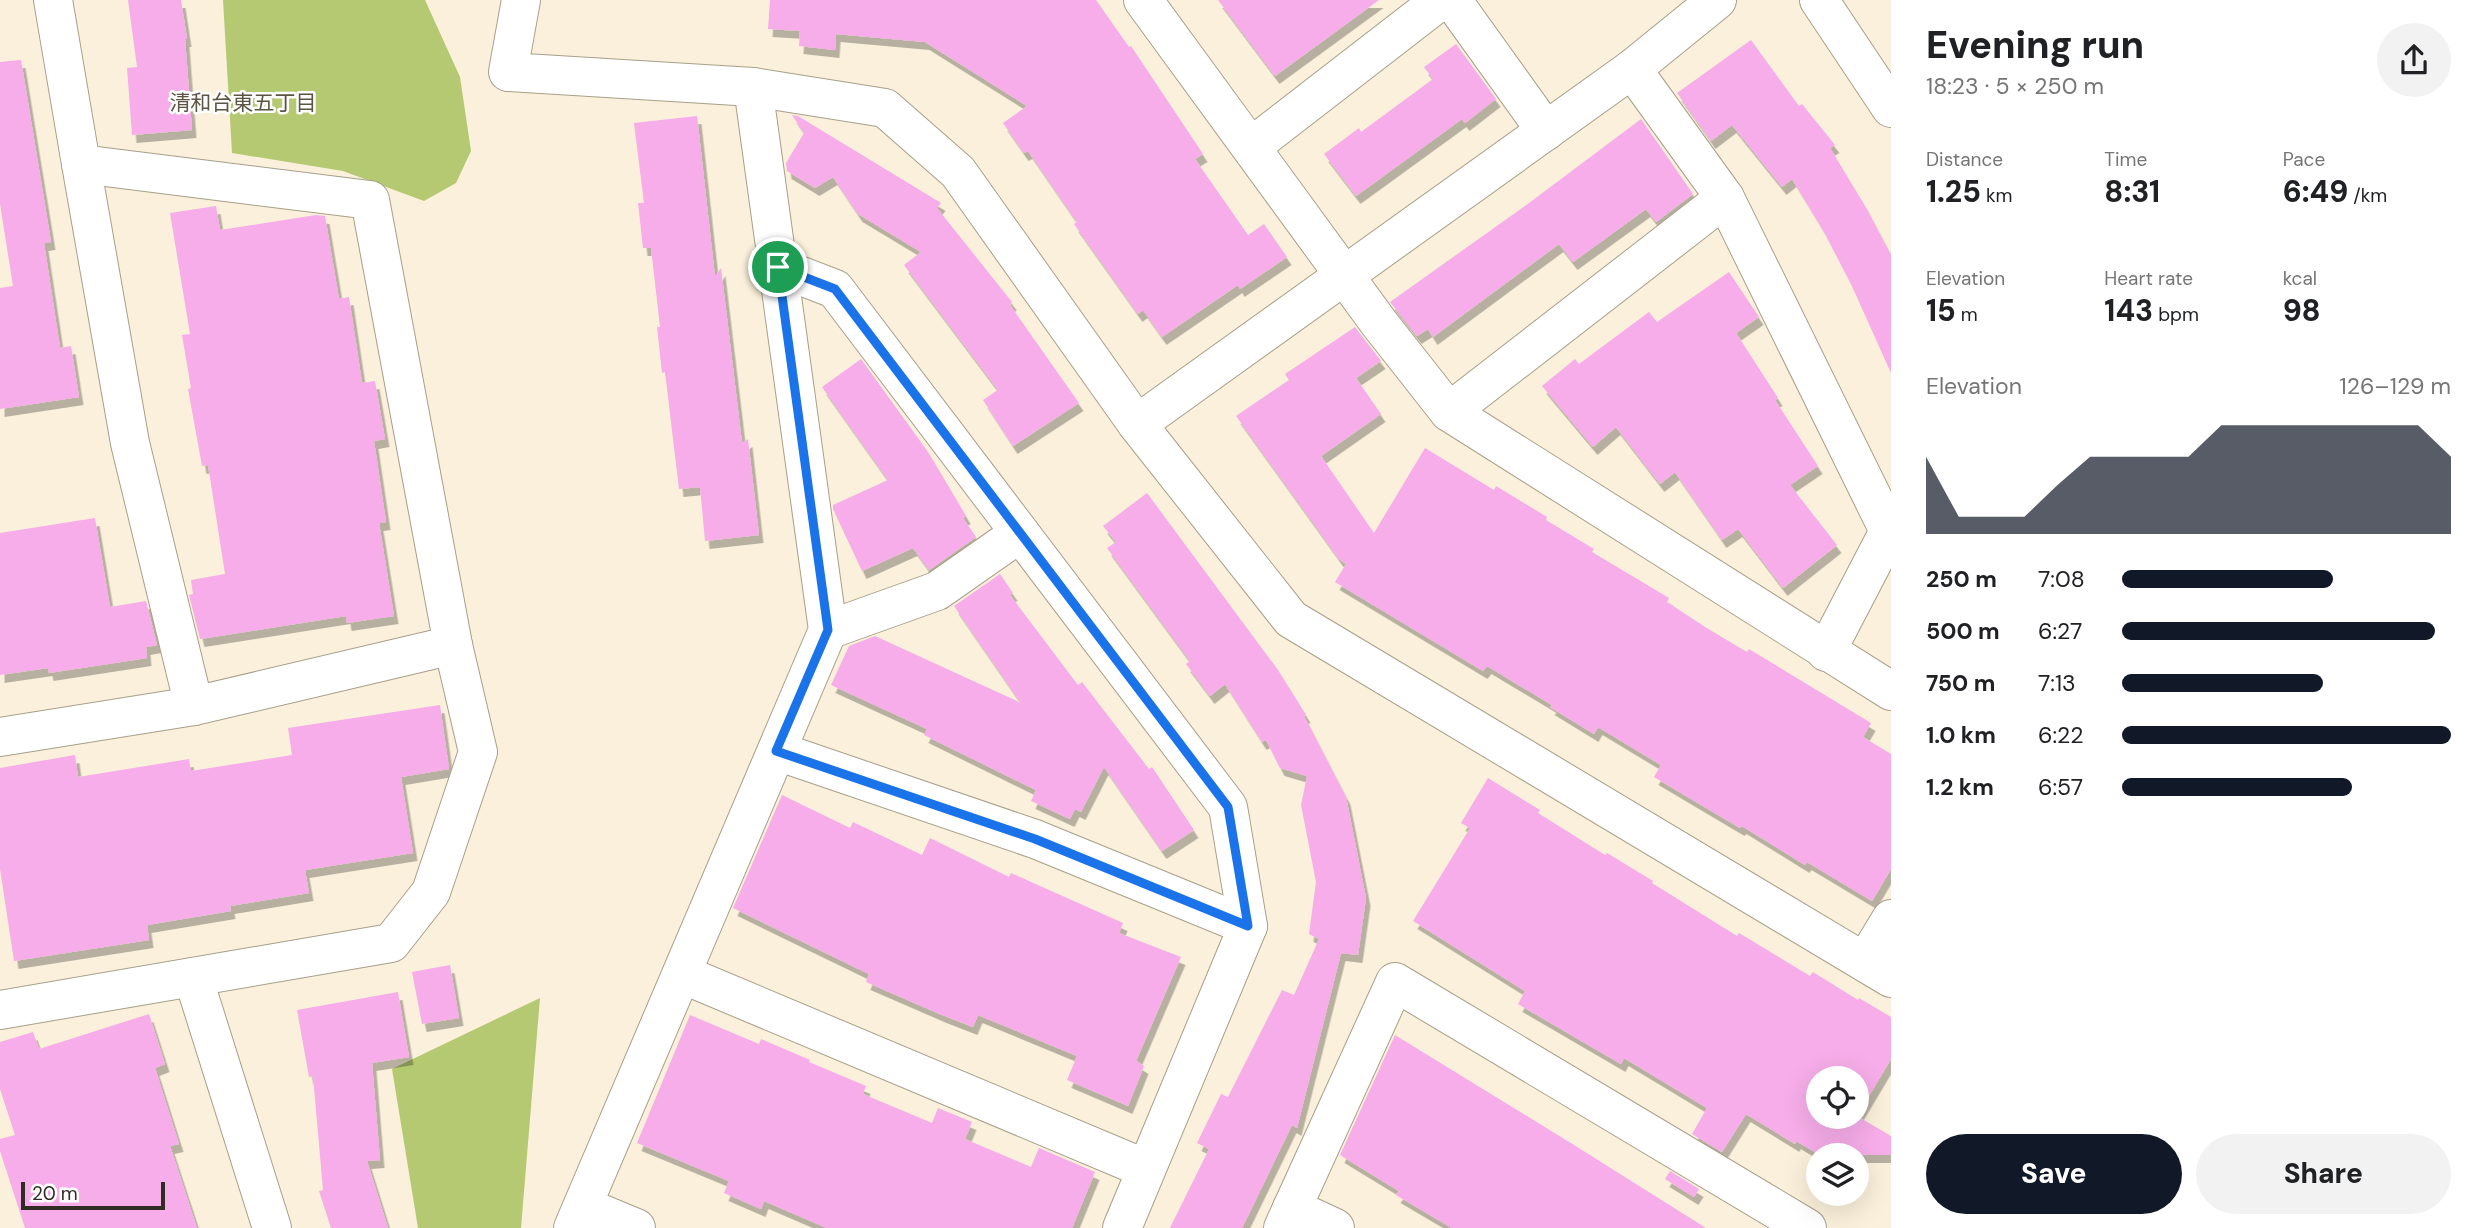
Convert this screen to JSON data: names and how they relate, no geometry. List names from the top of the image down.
{
  "districts": ["清和台東五丁目"],
  "scale_bar": "20 m",
  "page": {
    "heading": ["Evening run", "18:23 · 5 × 250 m"],
    "stats": [
      ["Distance", "1.25 km"],
      ["Time", "8:31"],
      ["Pace", "6:49 /km"],
      ["Elevation", "15 m"],
      ["Heart rate", "143 bpm"],
      ["kcal", "98"]
    ],
    "chart": ["Elevation", "126–129 m"],
    "list": [
      {
        "name": "250 m",
        "note": "7:08"
      },
      {
        "name": "500 m",
        "note": "6:27"
      },
      {
        "name": "750 m",
        "note": "7:13"
      },
      {
        "name": "1.0 km",
        "note": "6:22"
      },
      {
        "name": "1.2 km",
        "note": "6:57"
      }
    ],
    "buttons": ["Save", "Share"],
    "scale": "20 m"
  }
}
